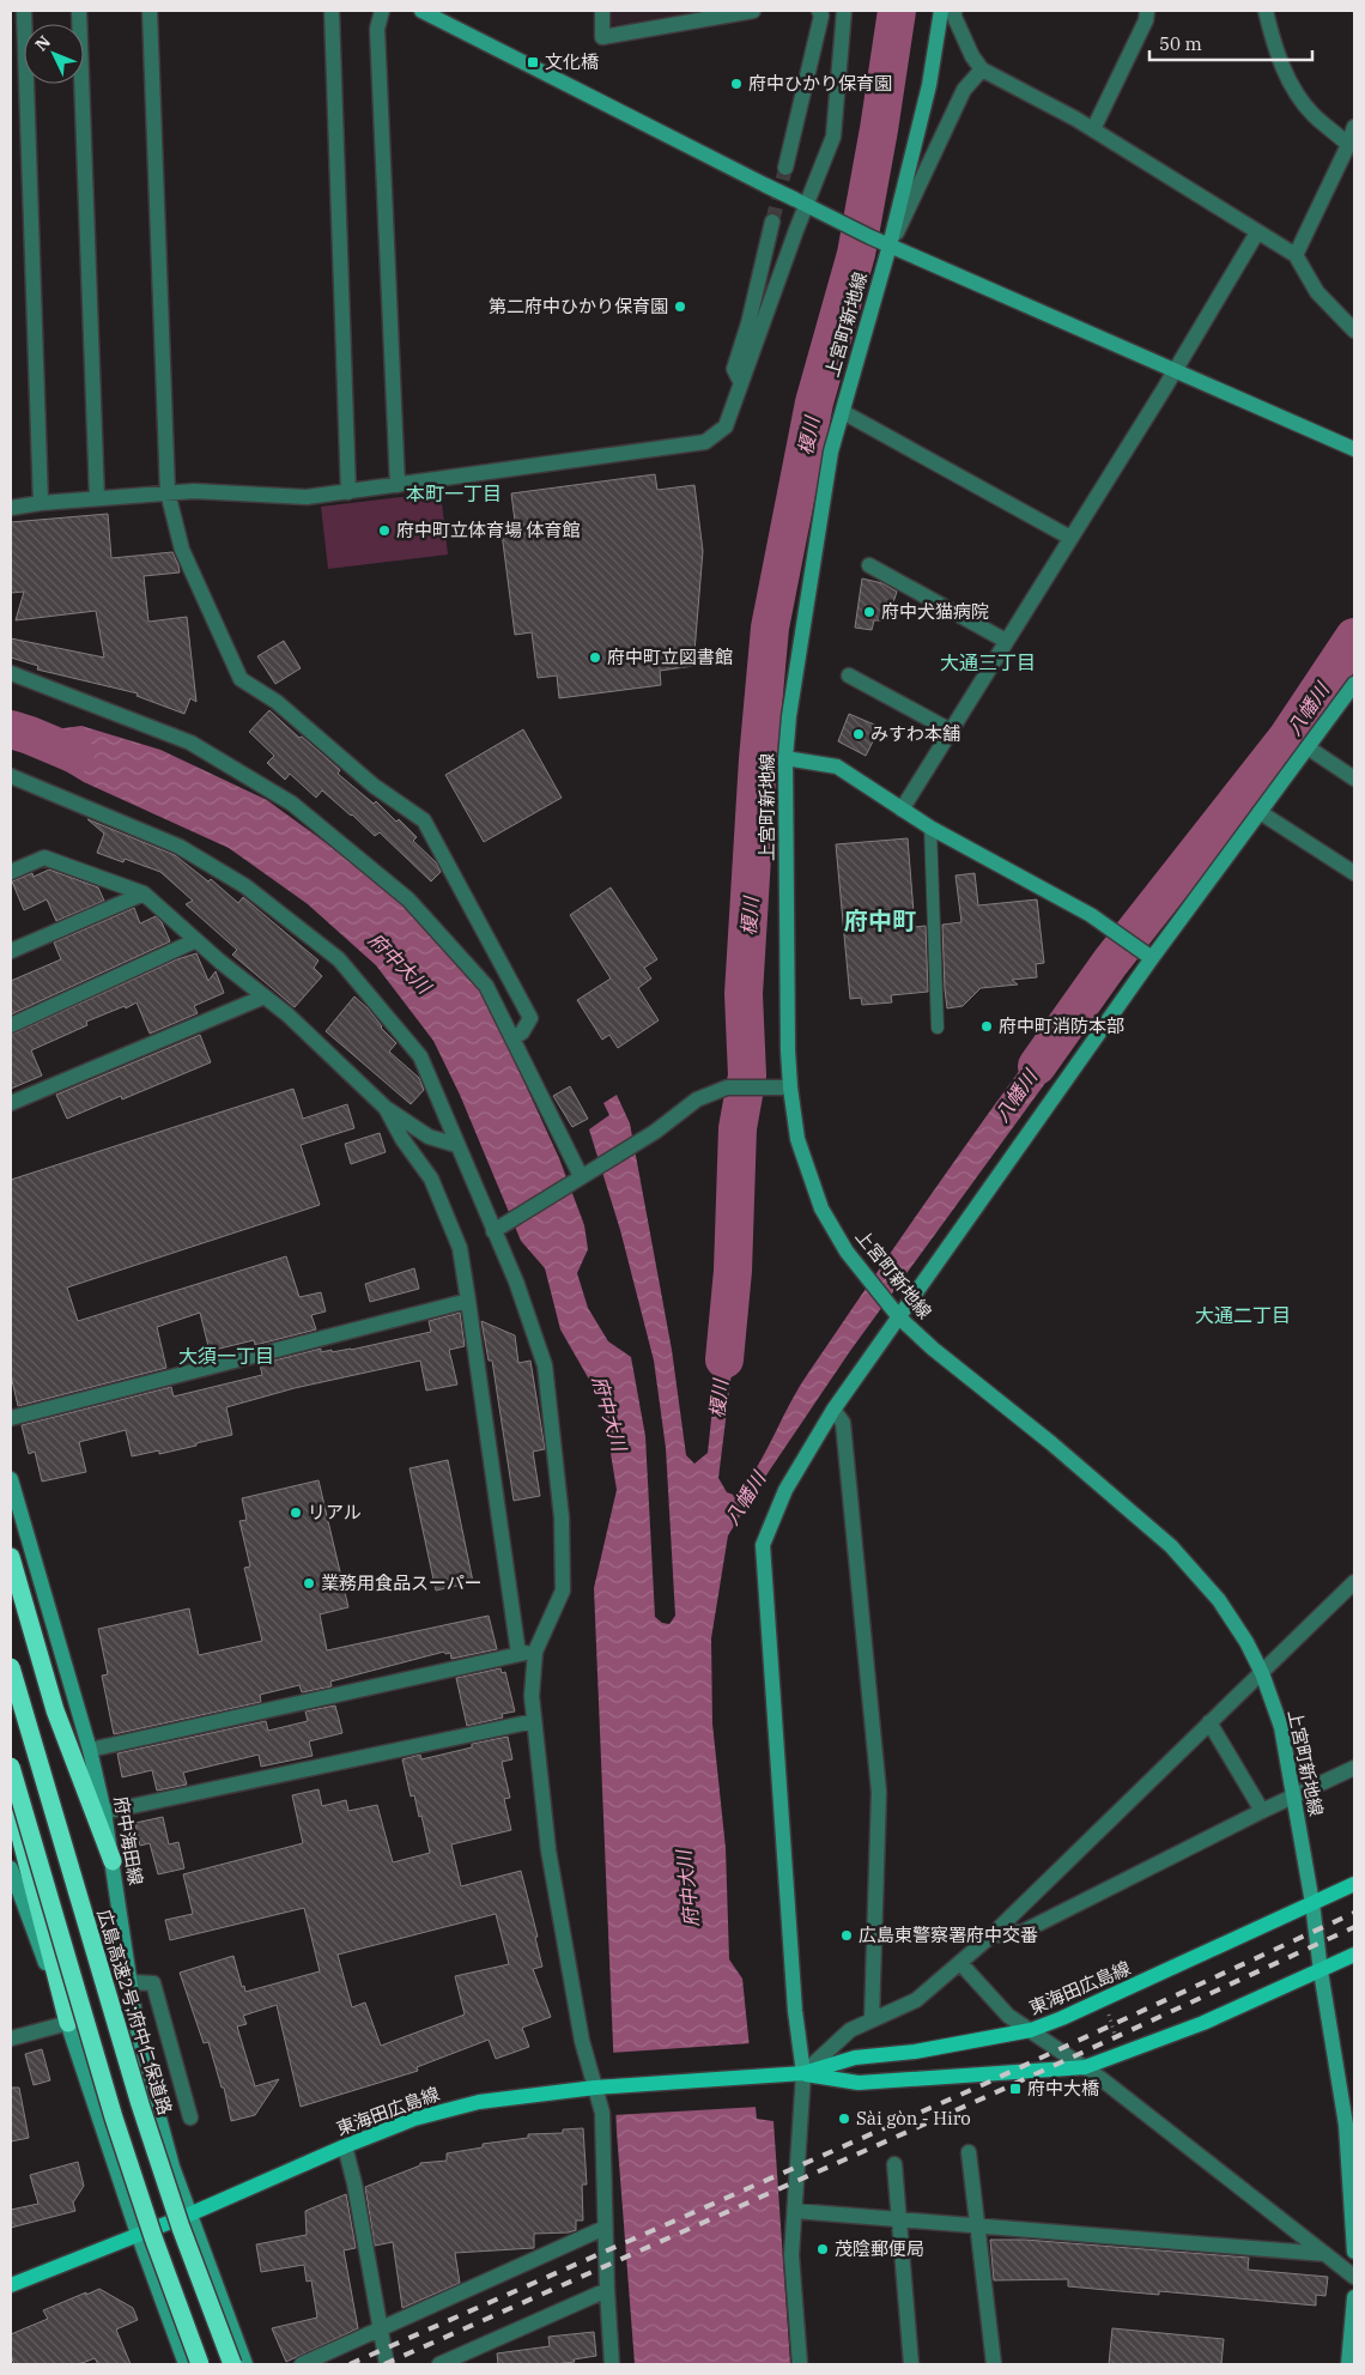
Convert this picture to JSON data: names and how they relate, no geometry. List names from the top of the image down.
{
  "streets": {
    "highway": ["広島高速2号;府中仁保道路"],
    "main road": ["上宮町新地線", "府中海田線", "東海田広島線"]
  },
  "crossings": [
    ["上宮町新地線", "東海田広島線"],
    ["府中海田線", "東海田広島線"]
  ],
  "districts": [
    "本町一丁目",
    "大通三丁目",
    "府中町",
    "大通二丁目",
    "大須一丁目"
  ],
  "water": ["榎川", "八幡川", "府中大川"],
  "places": {
    "transit": ["文化橋", "府中大橋"],
    "other": [
      "府中ひかり保育園",
      "第二府中ひかり保育園",
      "府中町立体育場 体育館",
      "府中犬猫病院",
      "府中町立図書館",
      "みすわ本舗",
      "府中町消防本部",
      "リアル",
      "業務用食品スーパー",
      "広島東警察署府中交番",
      "Sài gòn - Hiro",
      "茂陰郵便局"
    ]
  },
  "scale_bar": "50 m",
  "north": "top left"
}
